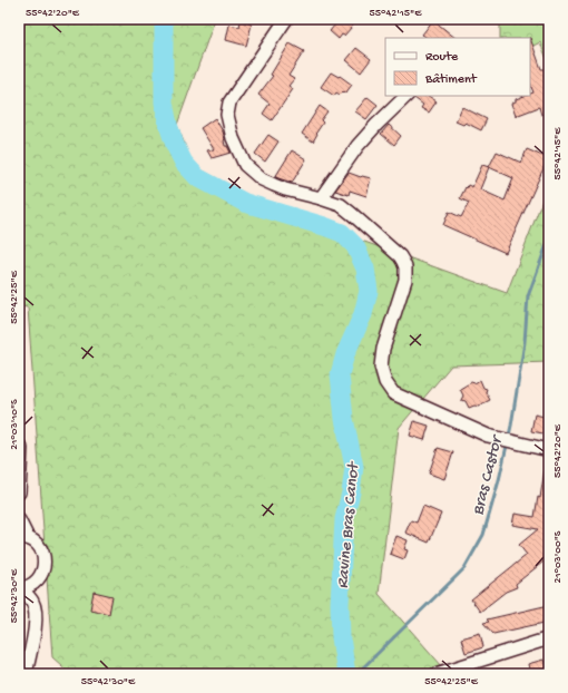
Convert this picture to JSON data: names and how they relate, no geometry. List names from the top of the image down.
{
  "water": ["Bras Castor", "Ravine Bras Canot"],
  "legend": ["Route", "Bâtiment"],
  "coordinates": [
    "55°42'20\"E",
    "55°42'15\"E",
    "55°42'25\"E",
    "21°03'10\"S",
    "21°03'00\"S",
    "55°42'30\"E"
  ]
}
